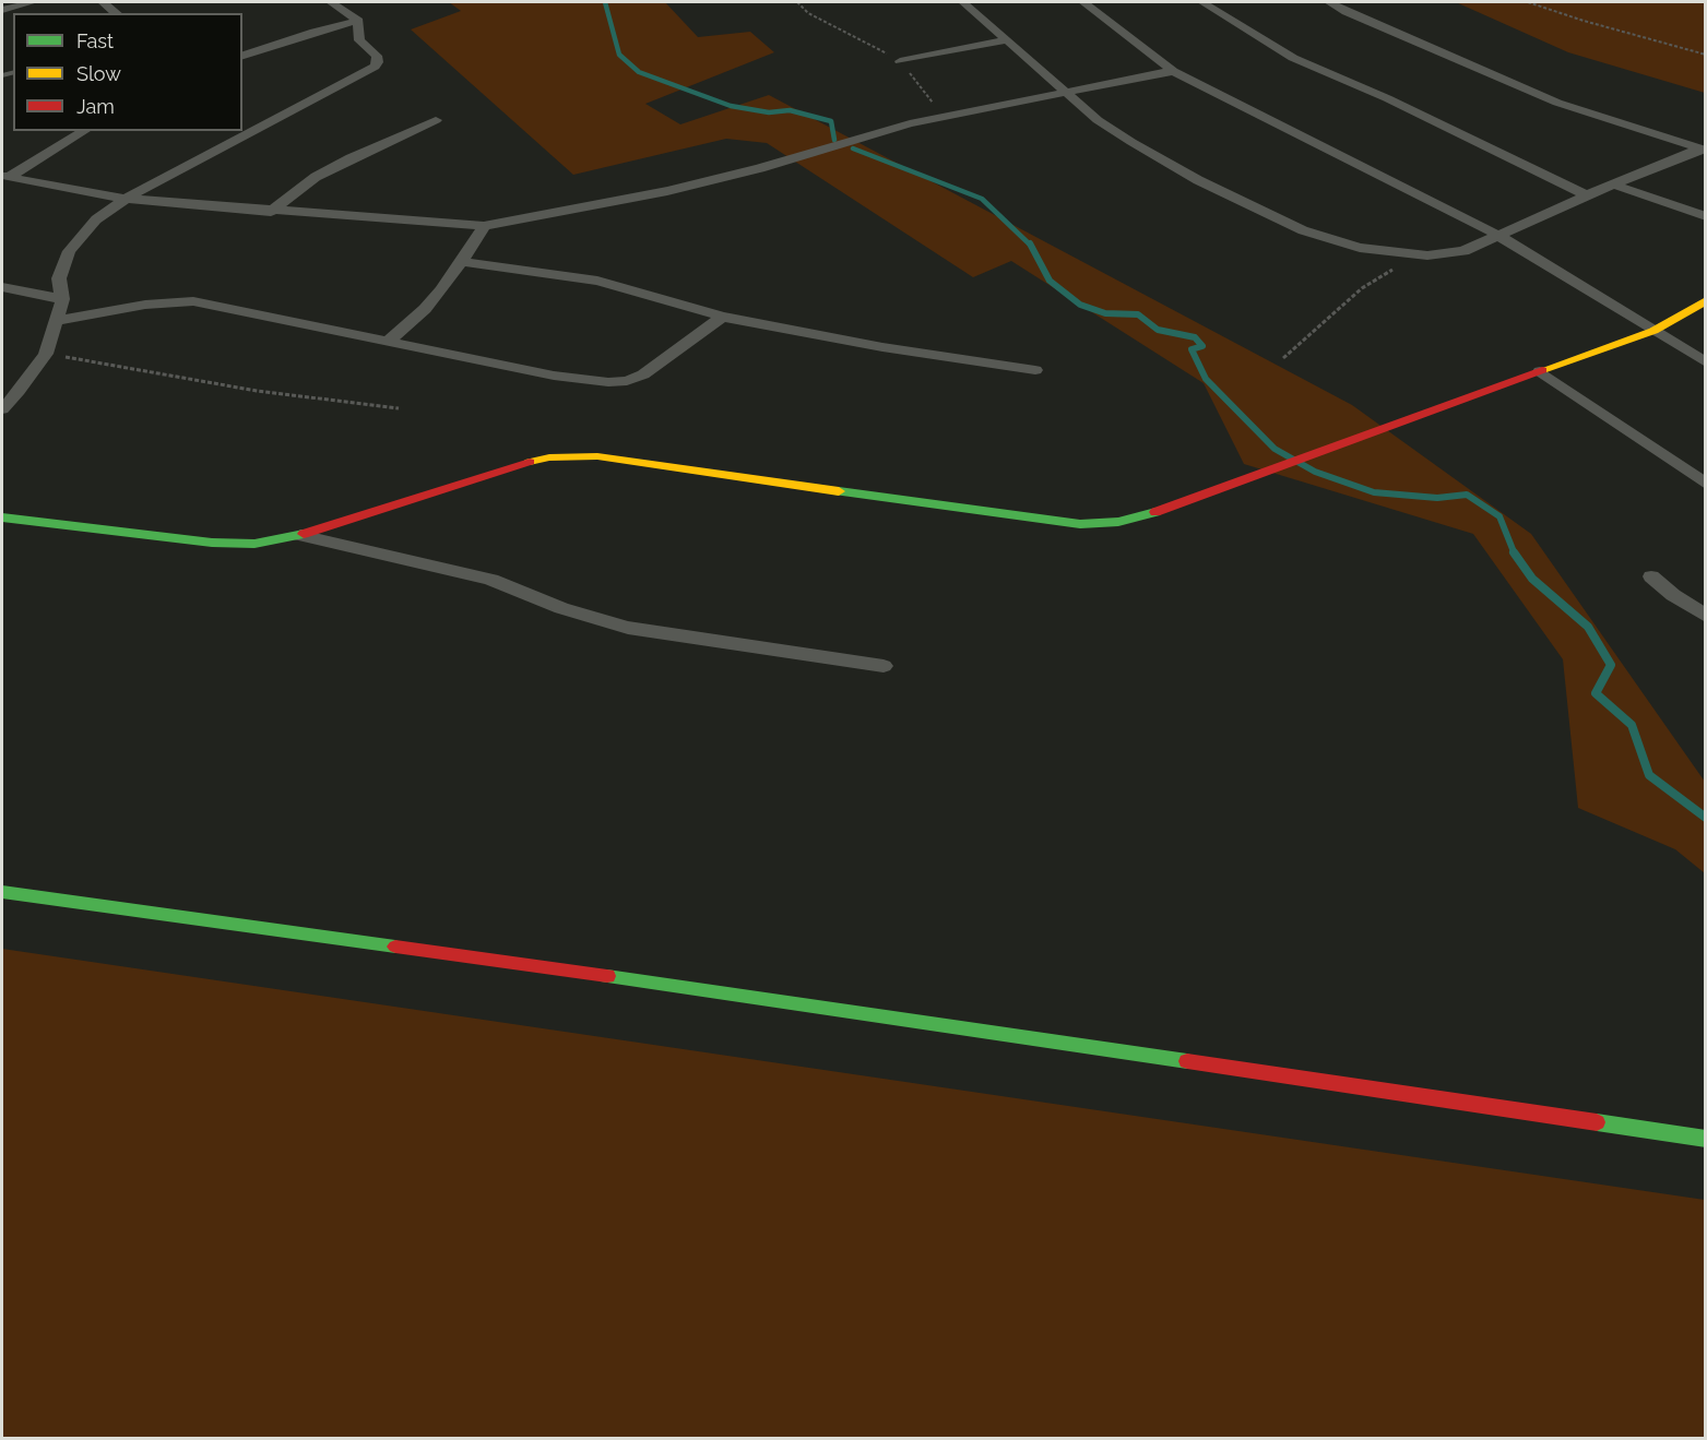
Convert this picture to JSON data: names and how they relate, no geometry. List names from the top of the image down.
{
  "legend": ["Fast", "Slow", "Jam"]
}
